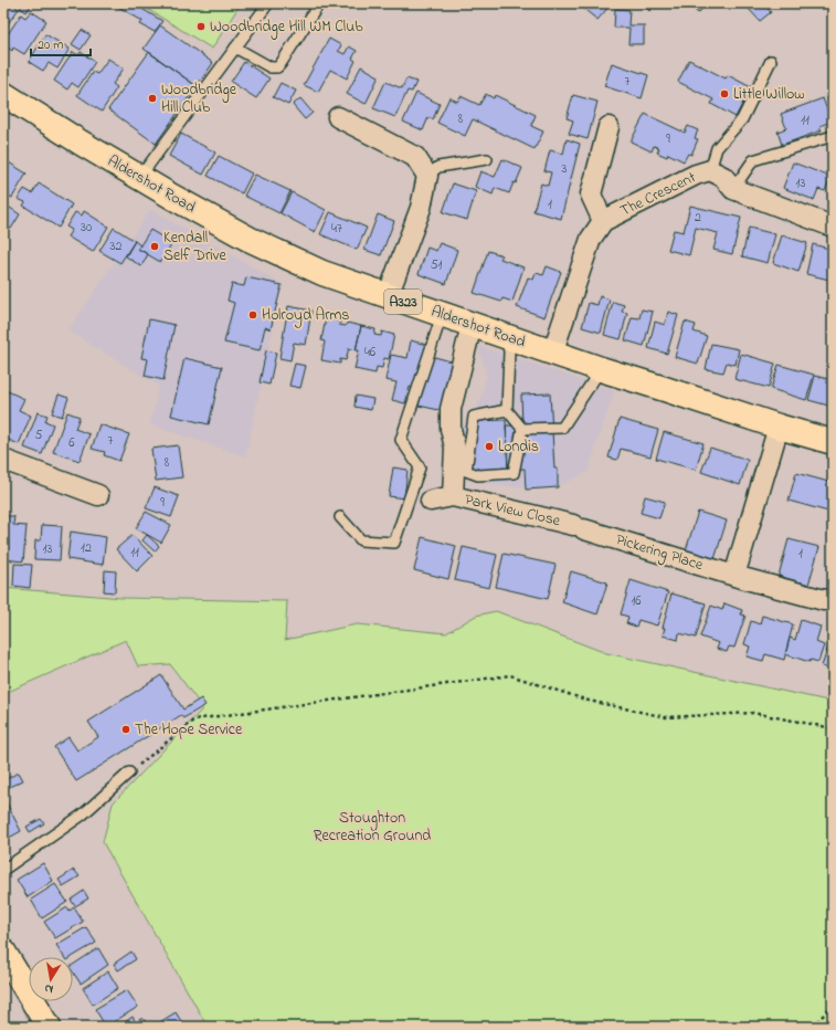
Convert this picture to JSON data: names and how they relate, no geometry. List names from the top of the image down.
{
  "streets": {
    "main road": ["Aldershot Road", "A323"],
    "street": ["The Crescent", "Park View Close", "Pickering Place"]
  },
  "crossings": [
    ["Aldershot Road", "The Crescent"],
    ["Aldershot Road", "Park View Close"],
    ["Park View Close", "Pickering Place"]
  ],
  "parks": ["Stoughton Recreation Ground"],
  "places": [
    "Woodbridge Hill WM Club",
    "Little Willow",
    "Woodbridge Hill Club",
    "Kendall Self Drive",
    "Holroyd Arms",
    "Londis",
    "The Hope Service"
  ],
  "house_numbers": [
    "7",
    "8",
    "11",
    "9",
    "3",
    "13",
    "1",
    "2",
    "30",
    "47",
    "32",
    "51",
    "46",
    "5",
    "7",
    "6",
    "8",
    "9",
    "12",
    "13",
    "11",
    "1",
    "16"
  ],
  "scale_bar": "20 m",
  "north": "bottom"
}
